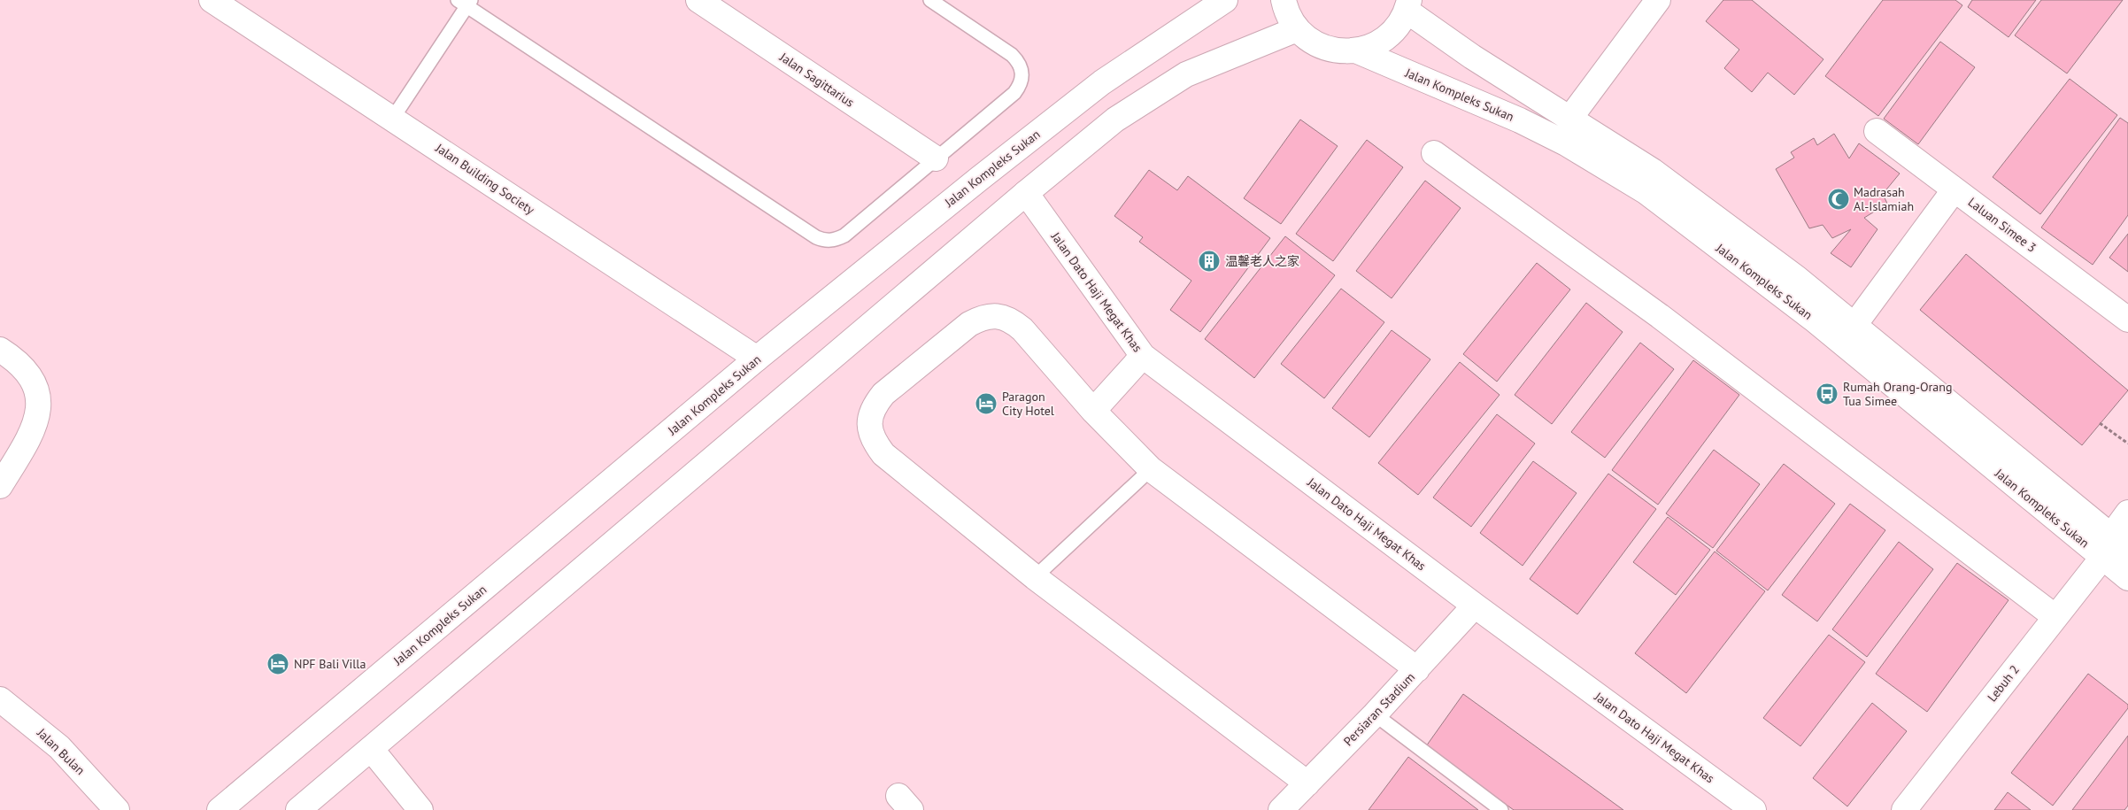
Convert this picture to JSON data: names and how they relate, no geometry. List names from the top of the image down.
{
  "streets": {
    "street": [
      "Jalan Sagittarius",
      "Jalan Kompleks Sukan",
      "Jalan Building Society",
      "Laluan Simee 3",
      "Jalan Dato Haji Megat Khas",
      "Lebuh 2",
      "Persiaran Stadium",
      "Jalan Bulan"
    ]
  },
  "crossings": [
    ["Jalan Kompleks Sukan", "Jalan Building Society"],
    ["Jalan Kompleks Sukan", "Lebuh 2"],
    ["Jalan Dato Haji Megat Khas", "Persiaran Stadium"]
  ],
  "places": {
    "mosque": ["Madrasah Al-Islamiah"],
    "building": ["温馨老人之家"],
    "bus stop": ["Rumah Orang-Orang Tua Simee"],
    "hotel": ["Paragon City Hotel", "NPF Bali Villa"]
  }
}
